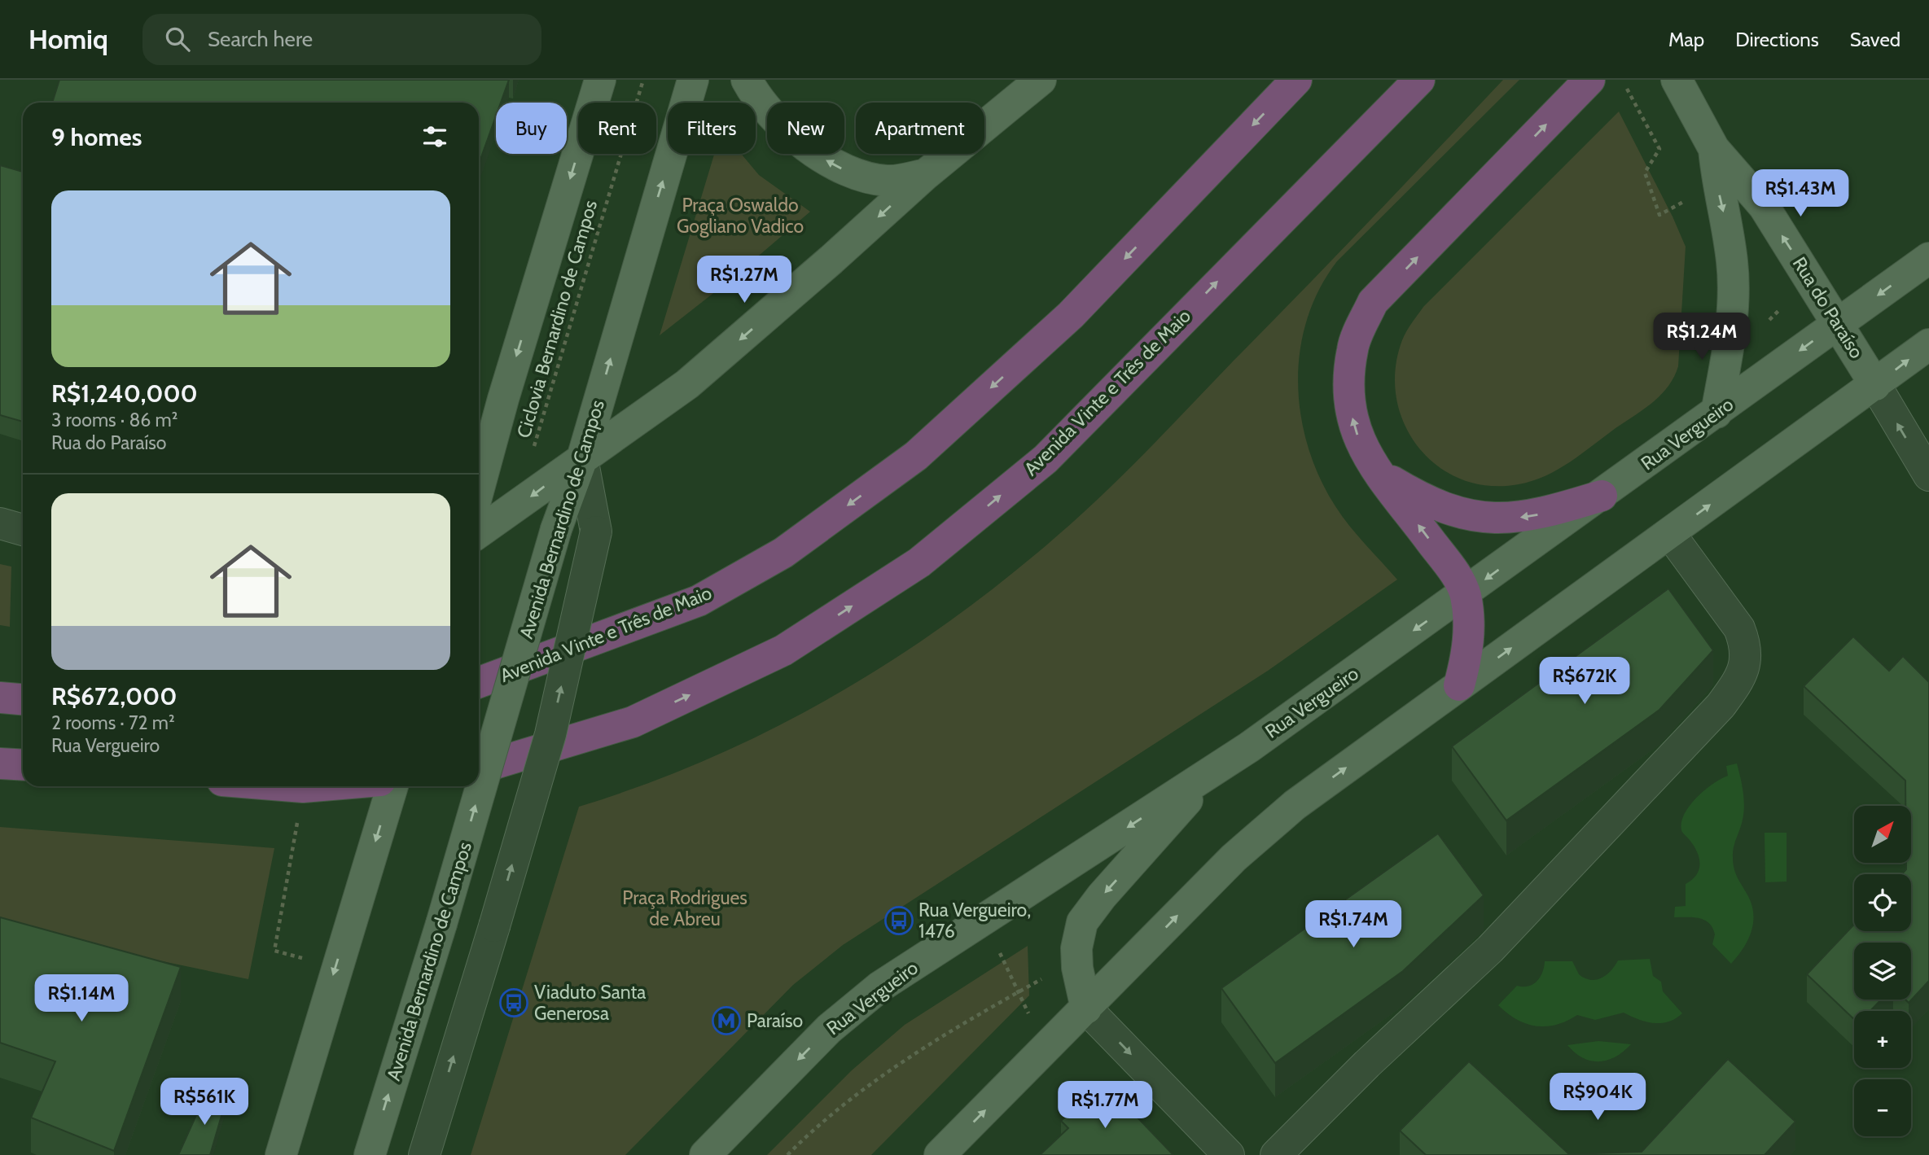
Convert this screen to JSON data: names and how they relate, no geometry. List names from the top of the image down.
{
  "streets": {
    "highway": ["Avenida Vinte e Três de Maio"],
    "main road": ["Rua do Paraíso", "Rua Vergueiro", "Avenida Bernardino de Campos"],
    "path": ["Ciclovia Bernardino de Campos"]
  },
  "crossings": [
    ["Rua do Paraíso", "Rua Vergueiro"]
  ],
  "one_way": ["Rua do Paraíso"],
  "parks": ["Praça Oswaldo Gogliano Vadico", "Praça Rodrigues de Abreu"],
  "places": {
    "bus stop": ["Rua Vergueiro, 1476", "Viaduto Santa Generosa"],
    "metro station": ["Paraíso"]
  },
  "north": "top right",
  "page": {
    "header": "Homiq",
    "search": "Search here",
    "nav": ["Map", "Directions", "Saved"],
    "chip": [
      "Buy",
      "Rent",
      "Filters",
      "New",
      "Apartment"
    ],
    "heading": "9 homes",
    "price": [
      "R$1.43M",
      "R$1.27M",
      "R$1.24M",
      "R$672K",
      "R$1.74M",
      "R$1.14M",
      "R$904K",
      "R$561K",
      "R$1.77M"
    ],
    "list": [
      {
        "name": "R$1,240,000",
        "note": "3 rooms · 86 m² · Rua do Paraíso"
      },
      {
        "name": "R$672,000",
        "note": "2 rooms · 72 m² · Rua Vergueiro"
      }
    ],
    "map_buttons": ["+", "−"]
  }
}
